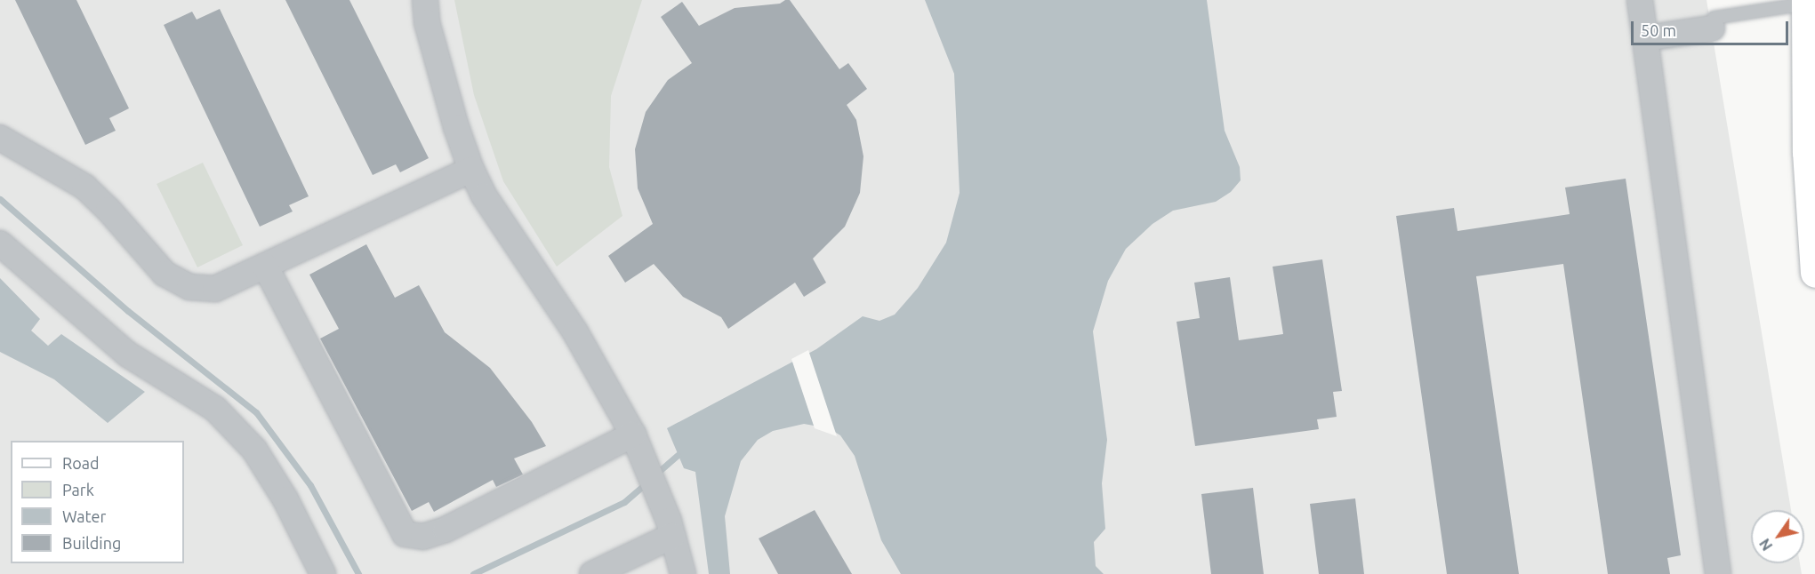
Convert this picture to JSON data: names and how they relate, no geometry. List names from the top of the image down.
{
  "legend": [
    "Road",
    "Park",
    "Water",
    "Building"
  ],
  "scale_bar": "50 m",
  "north": "bottom left"
}
